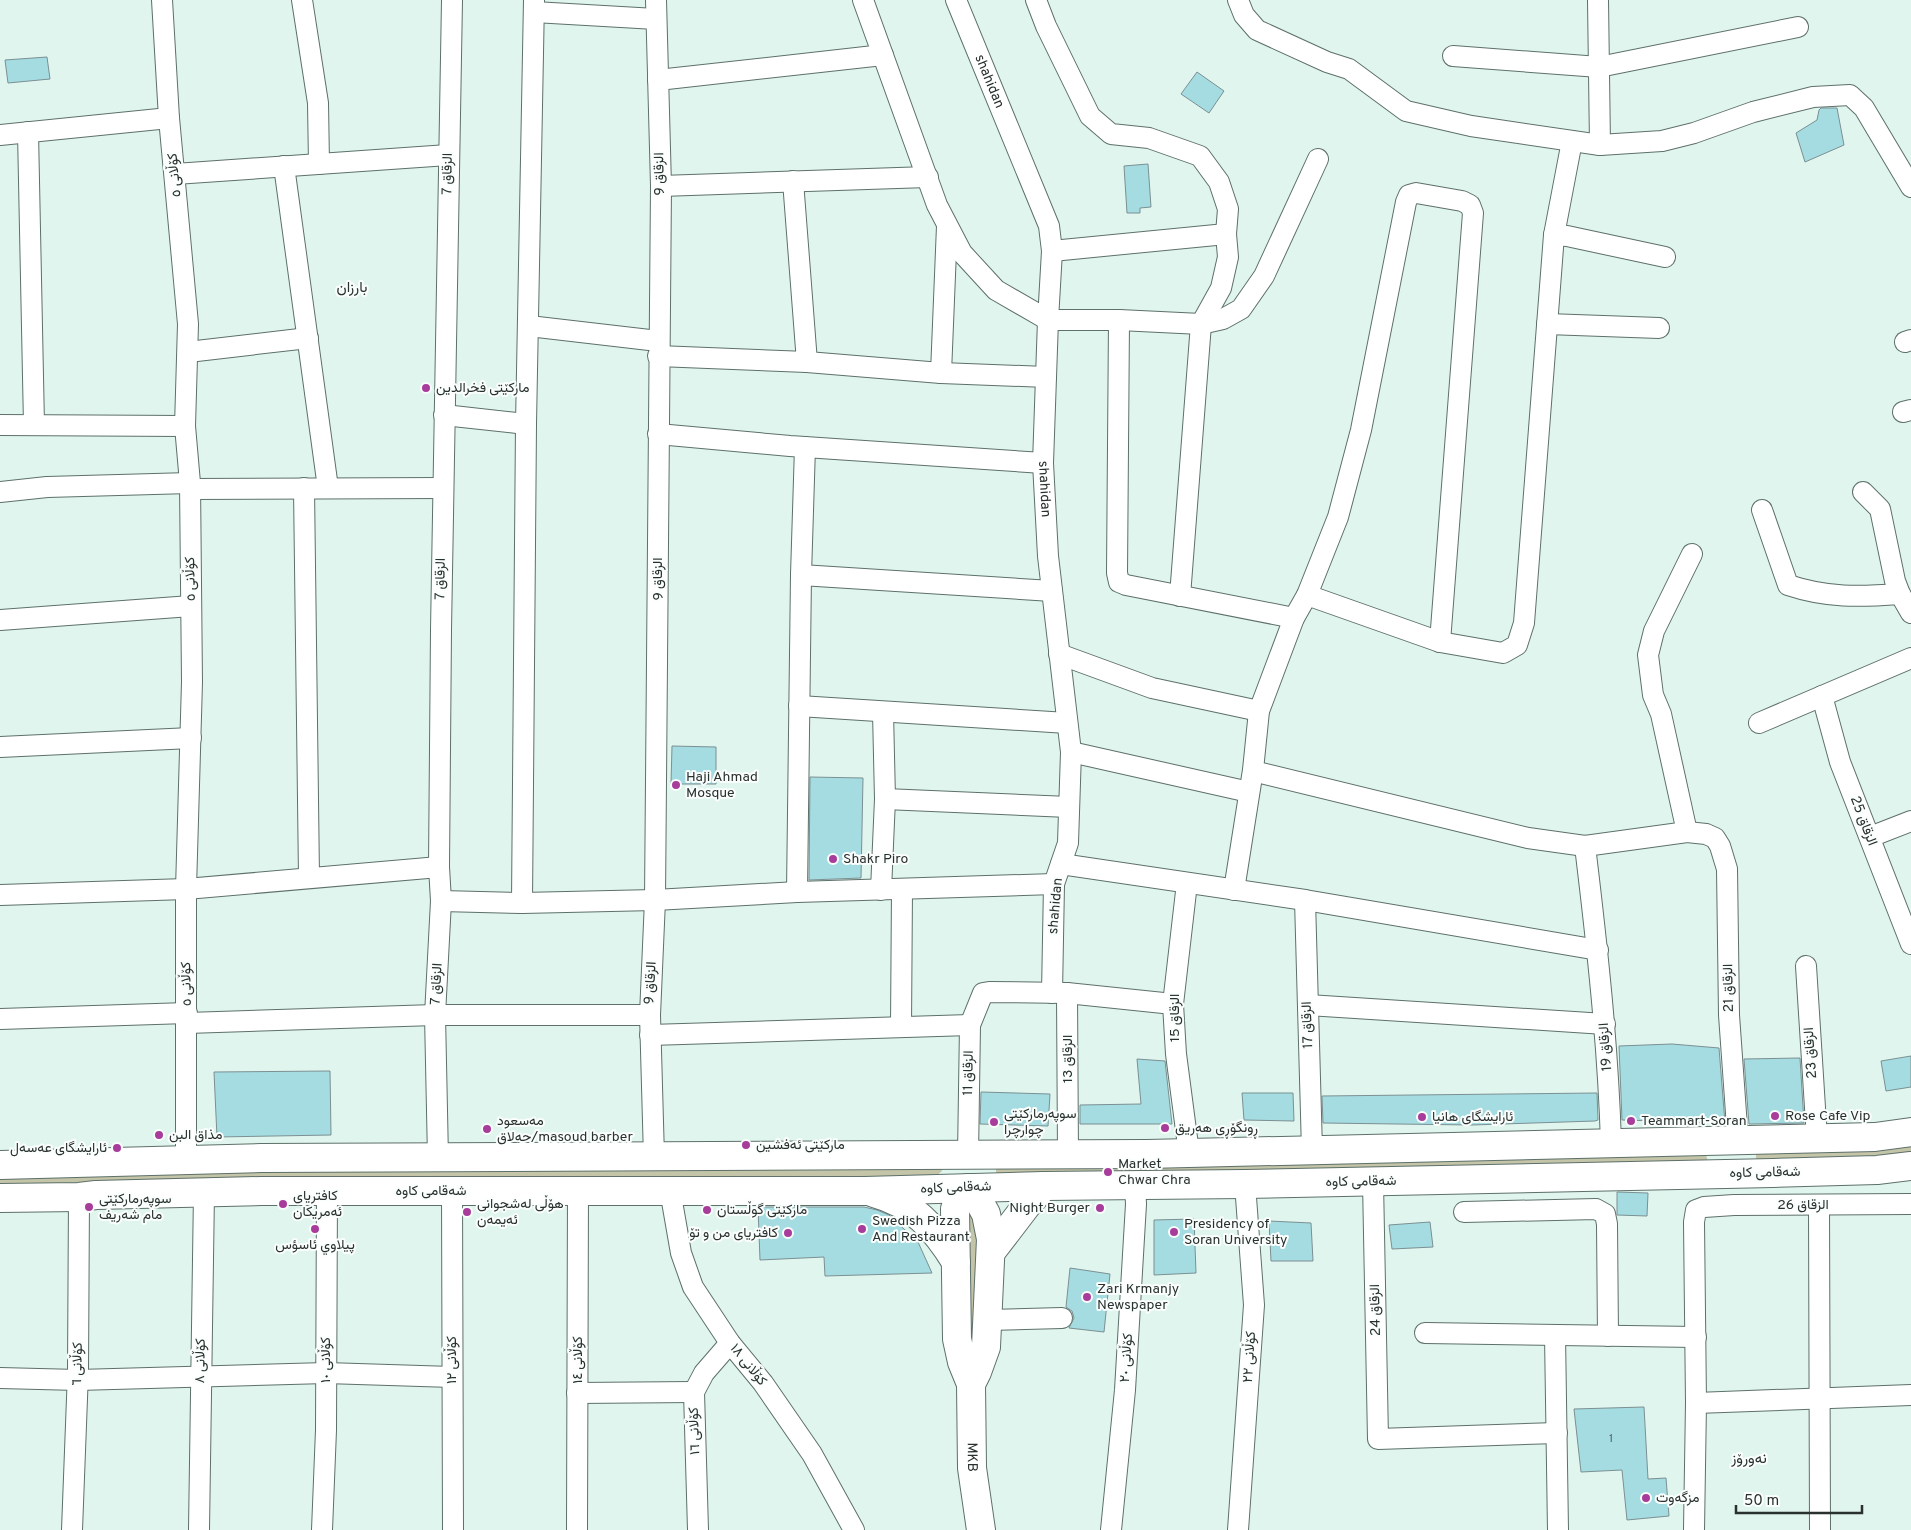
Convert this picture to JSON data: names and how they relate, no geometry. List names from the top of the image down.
{
  "streets": {
    "main road": ["شەقامی کاوە", "MKB"],
    "street": [
      "shahidan",
      "الزقاق 7",
      "الزقاق 9",
      "کۆڵانی ٥",
      "الزقاق 25",
      "الزقاق 21",
      "الزقاق 15",
      "الزقاق 17",
      "الزقاق 19",
      "الزقاق 23",
      "الزقاق 13",
      "الزقاق 11",
      "الزقاق 26",
      "الزقاق 24",
      "کۆڵانی ٢٢",
      "کۆڵانی ٢٠",
      "کۆڵانی ١٠",
      "کۆڵانی ١٢",
      "کۆڵانی ١٤",
      "کۆڵانی ٨",
      "کۆڵانی ٦",
      "کۆڵانی ١٨",
      "کۆڵانی ١٦"
    ]
  },
  "crossings": [
    ["shahidan", "الزقاق 13"],
    ["shahidan", "الزقاق 11"],
    ["الزقاق 13", "الزقاق 11"],
    ["شەقامی کاوە", "الزقاق 24"],
    ["شەقامی کاوە", "کۆڵانی ٢٢"],
    ["شەقامی کاوە", "کۆڵانی ٢٠"],
    ["شەقامی کاوە", "کۆڵانی ١٠"],
    ["شەقامی کاوە", "کۆڵانی ١٢"],
    ["شەقامی کاوە", "کۆڵانی ١٤"],
    ["شەقامی کاوە", "کۆڵانی ٨"],
    ["شەقامی کاوە", "کۆڵانی ٦"],
    ["شەقامی کاوە", "کۆڵانی ١٨"],
    ["کۆڵانی ١٨", "کۆڵانی ١٦"]
  ],
  "districts": ["بارزان", "نەورۆز"],
  "places": [
    "مارکێتی فخرالدین",
    "Haji Ahmad Mosque",
    "Shakr Piro",
    "Rose Cafe Vip",
    "ئارایشگای هانیا",
    "Teammart-Soran",
    "سوپەرمارکێتی چوارچرا",
    "ڕونگۆڕی هەریق",
    "مەسعود حەلاق/masoud barber",
    "مذاق البن",
    "مارکێتی ئەفشین",
    "ئارايشگاى عەسەل",
    "Market Chwar Chra",
    "کافتریای ئەمریکان",
    "سوپەرمارکێتی مام شەریف",
    "Night Burger",
    "مارکێتی گوڵستان",
    "هۆڵی لەشجوانی ئەیمەن",
    "پيلاوي ئاسؤس",
    "Swedish Pizza And Restaurant",
    "Presidency of Soran University",
    "کافتریای من و تۆ",
    "Zari Krmanjy Newspaper",
    "مزگەوت"
  ],
  "house_numbers": ["1"],
  "scale_bar": "50 m"
}
